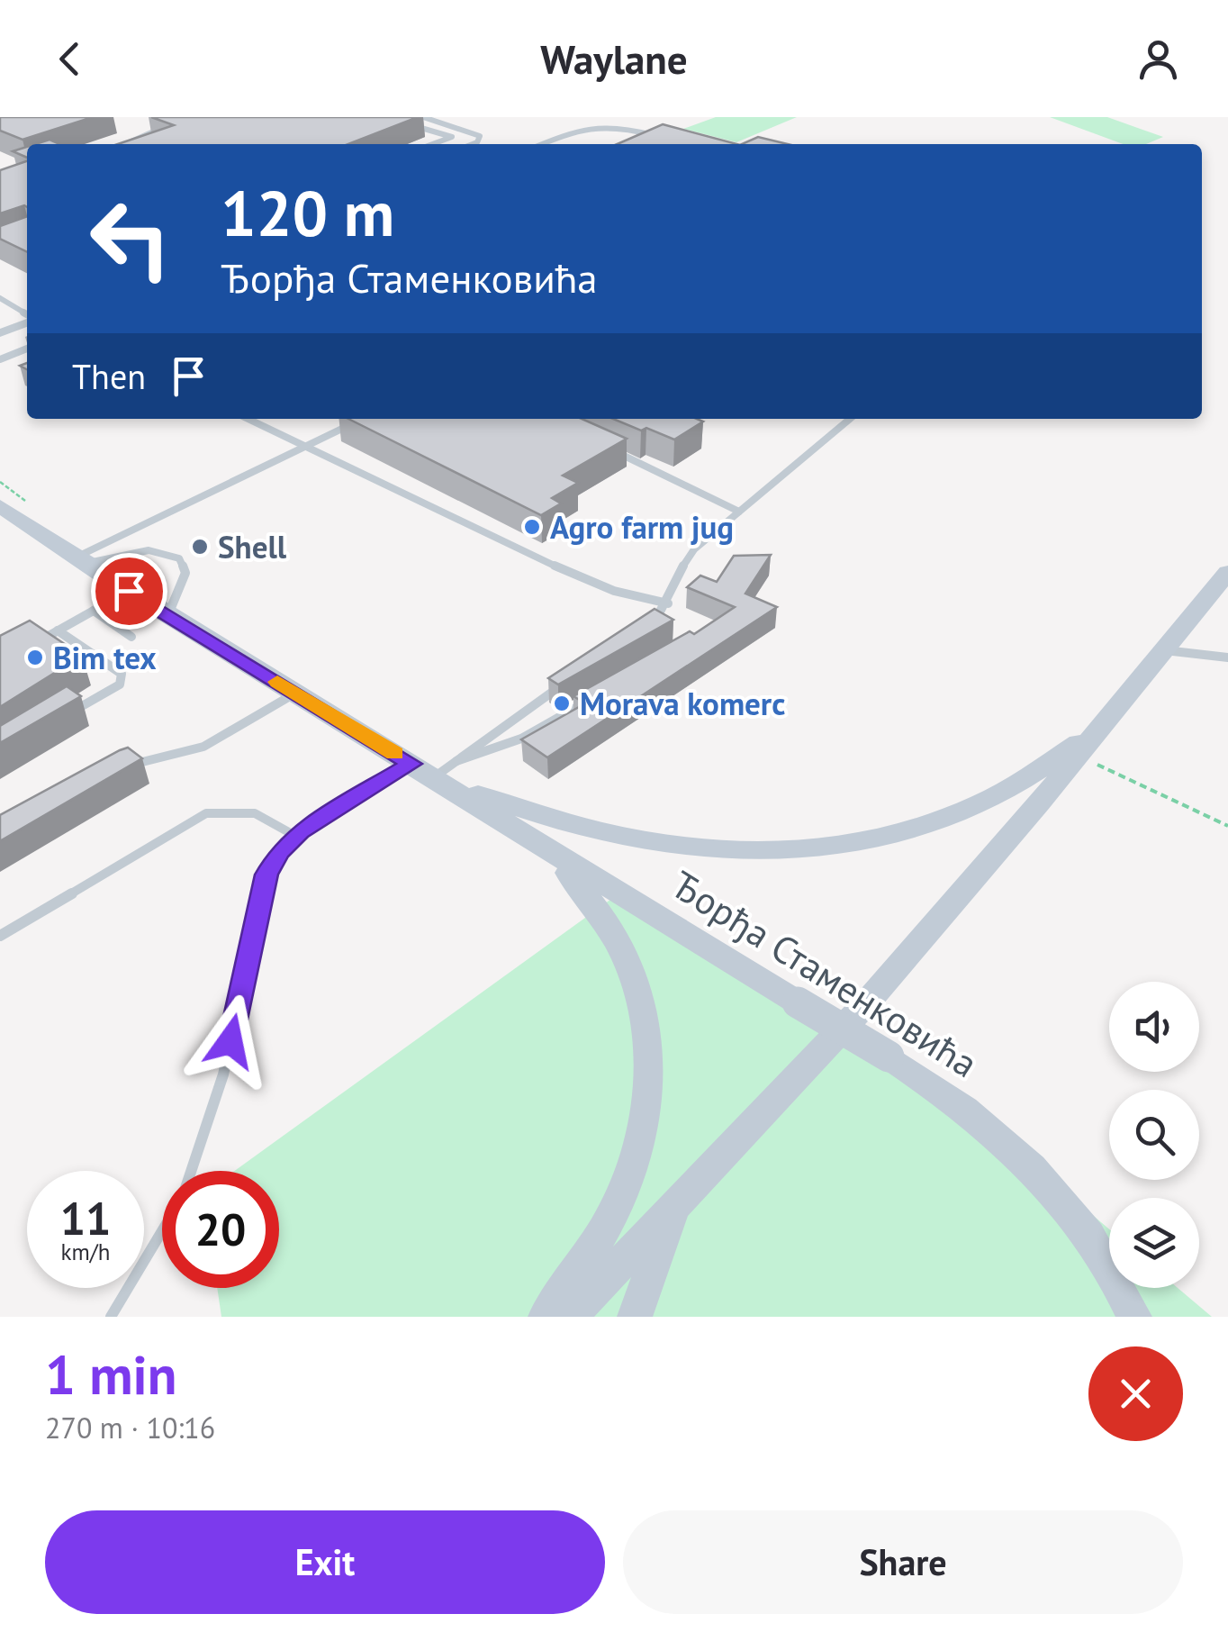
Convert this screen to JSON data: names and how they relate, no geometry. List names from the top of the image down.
{
  "streets": {
    "main road": ["Ђорђа Стаменковића"]
  },
  "places": [
    "Agro farm jug",
    "Shell",
    "Bim tex",
    "Morava komerc"
  ],
  "page": {
    "header": "Waylane",
    "turn": ["120 m", "Ђорђа Стаменковића"],
    "then": "Then",
    "speed": "11 km/h",
    "limit": "20",
    "heading": ["1 min", "270 m · 10:16"],
    "buttons": ["Exit", "Share"]
  }
}
